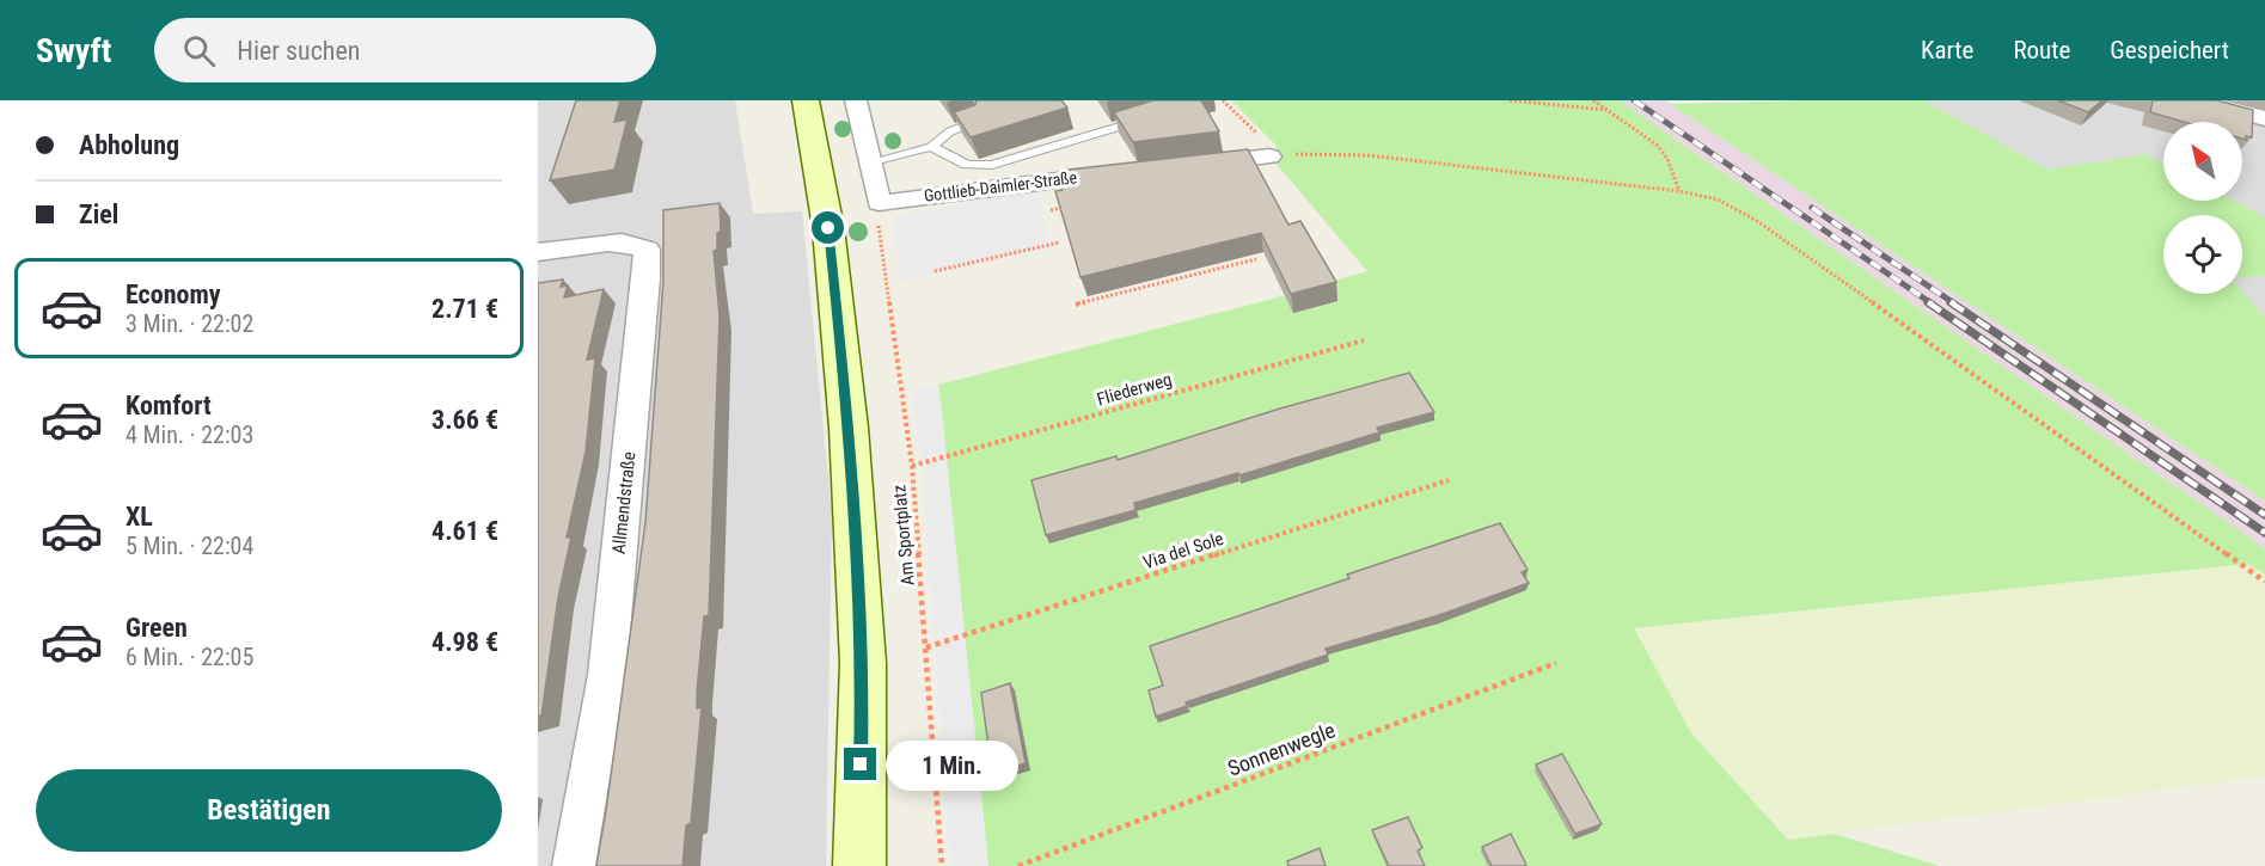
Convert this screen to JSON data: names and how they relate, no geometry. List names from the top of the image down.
{
  "streets": {
    "street": ["Gottlieb-Daimler-Straße", "Allmendstraße"],
    "path": [
      "Fliederweg",
      "Am Sportplatz",
      "Via del Sole",
      "Sonnenwegle"
    ]
  },
  "crossings": [
    ["Gottlieb-Daimler-Straße", "Am Sportplatz"],
    ["Fliederweg", "Am Sportplatz"],
    ["Am Sportplatz", "Via del Sole"]
  ],
  "north": "top left",
  "page": {
    "header": "Swyft",
    "search": "Hier suchen",
    "nav": ["Karte", "Route", "Gespeichert"],
    "banner": ["Abholung", "Ziel"],
    "list": [
      {
        "name": "Economy",
        "note": "3 Min. · 22:02",
        "value": "2.71 €"
      },
      {
        "name": "Komfort",
        "note": "4 Min. · 22:03",
        "value": "3.66 €"
      },
      {
        "name": "XL",
        "note": "5 Min. · 22:04",
        "value": "4.61 €"
      },
      {
        "name": "Green",
        "note": "6 Min. · 22:05",
        "value": "4.98 €"
      }
    ],
    "bubble": "1 Min.",
    "buttons": "Bestätigen"
  }
}
